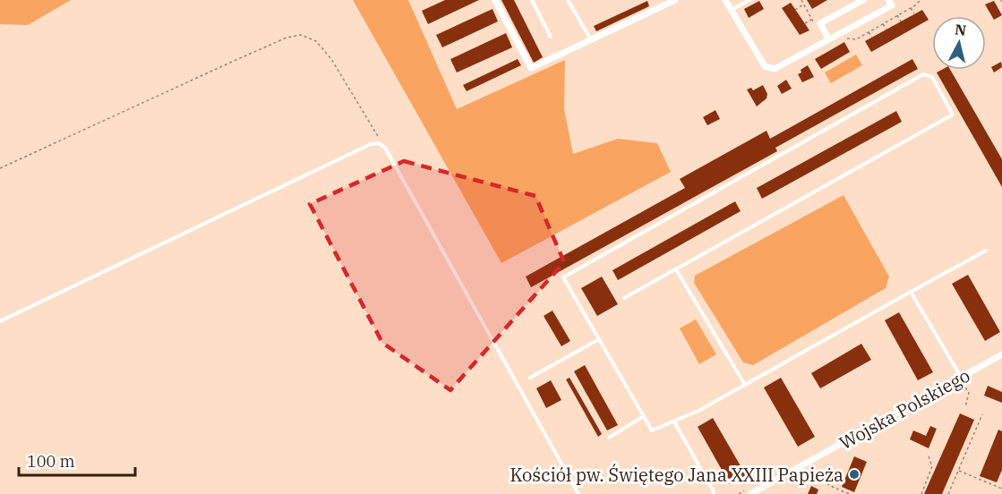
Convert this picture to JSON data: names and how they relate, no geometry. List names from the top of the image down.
{
  "streets": {
    "street": ["Wojska Polskiego"]
  },
  "places": ["Kościół pw. Świętego Jana XXIII Papieża"],
  "scale_bar": "100 m",
  "north": "top"
}
